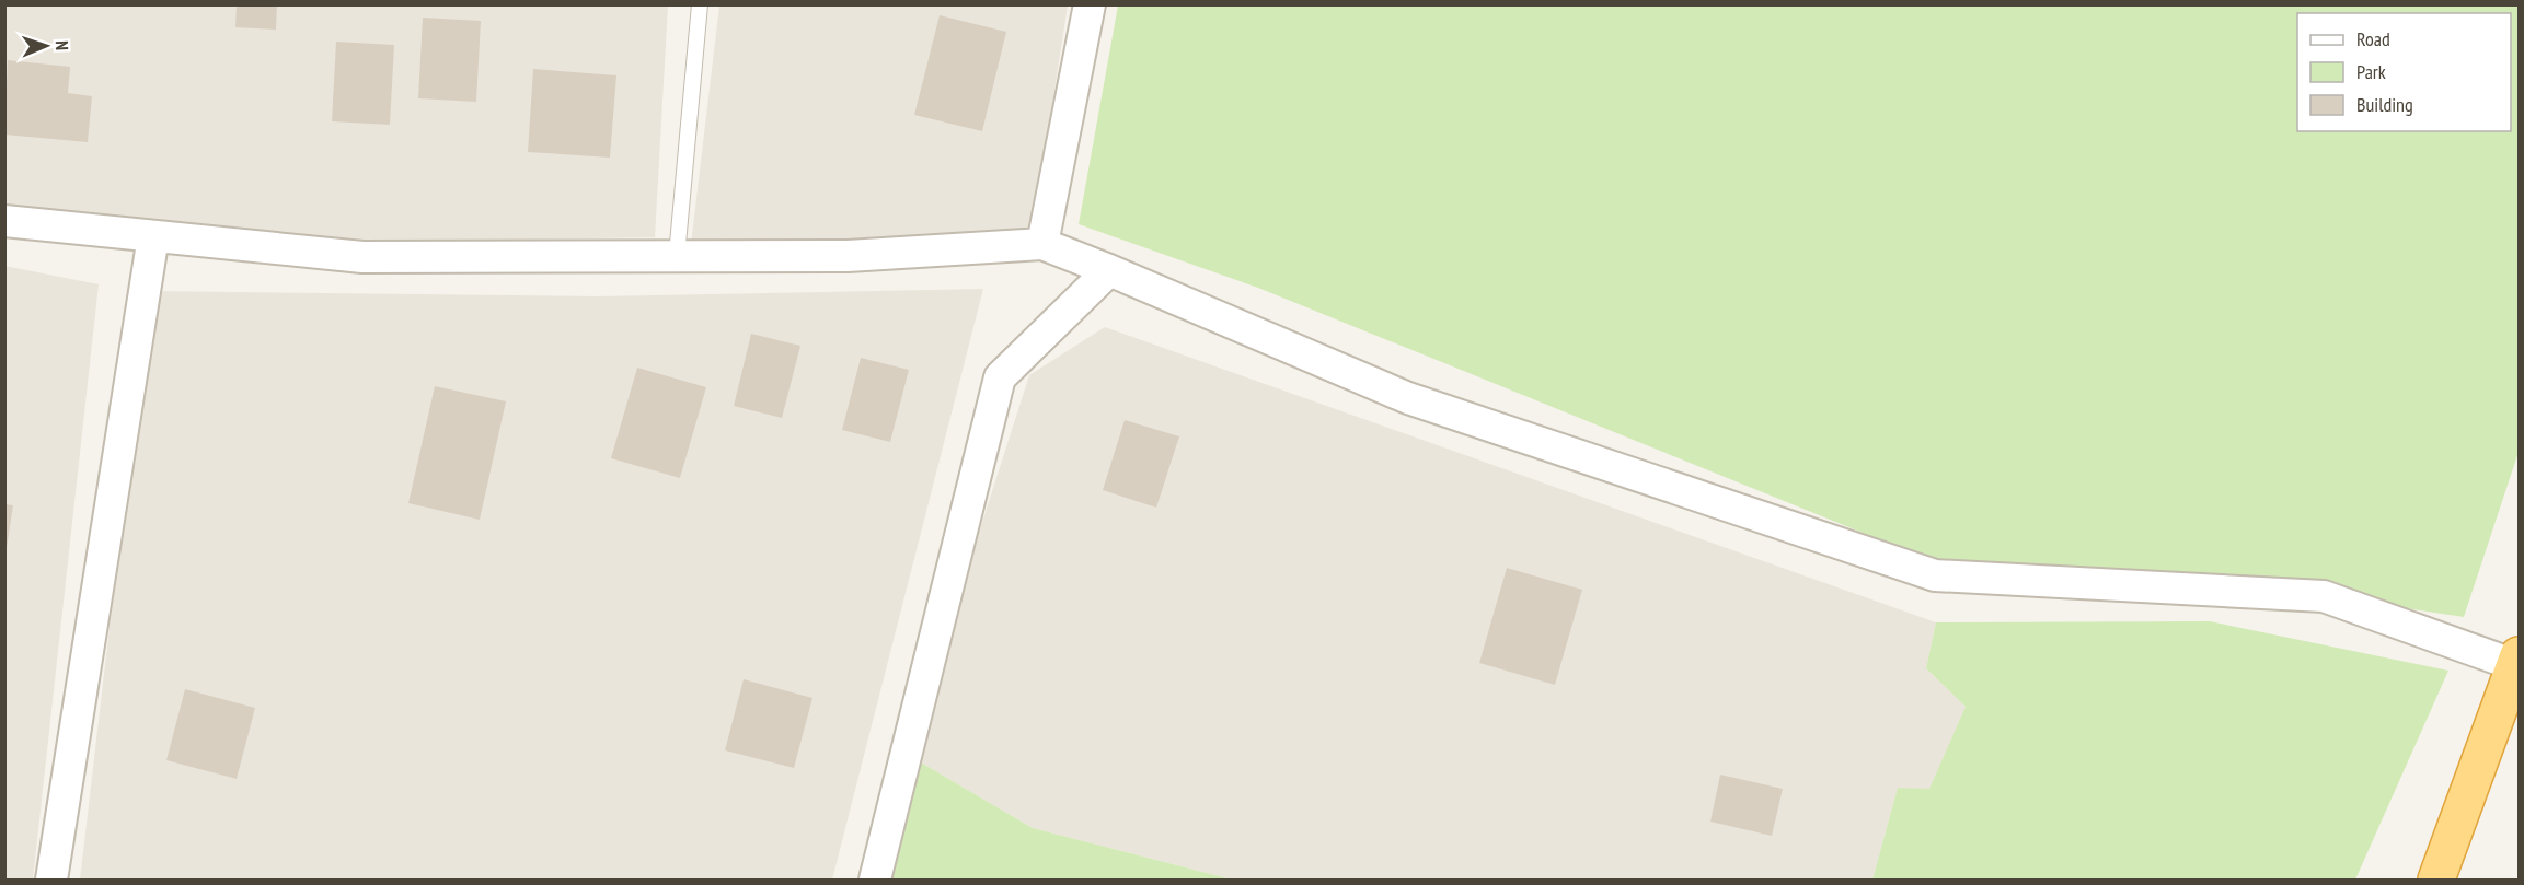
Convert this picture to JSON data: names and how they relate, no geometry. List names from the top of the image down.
{
  "legend": ["Road", "Park", "Building"],
  "north": "right"
}
